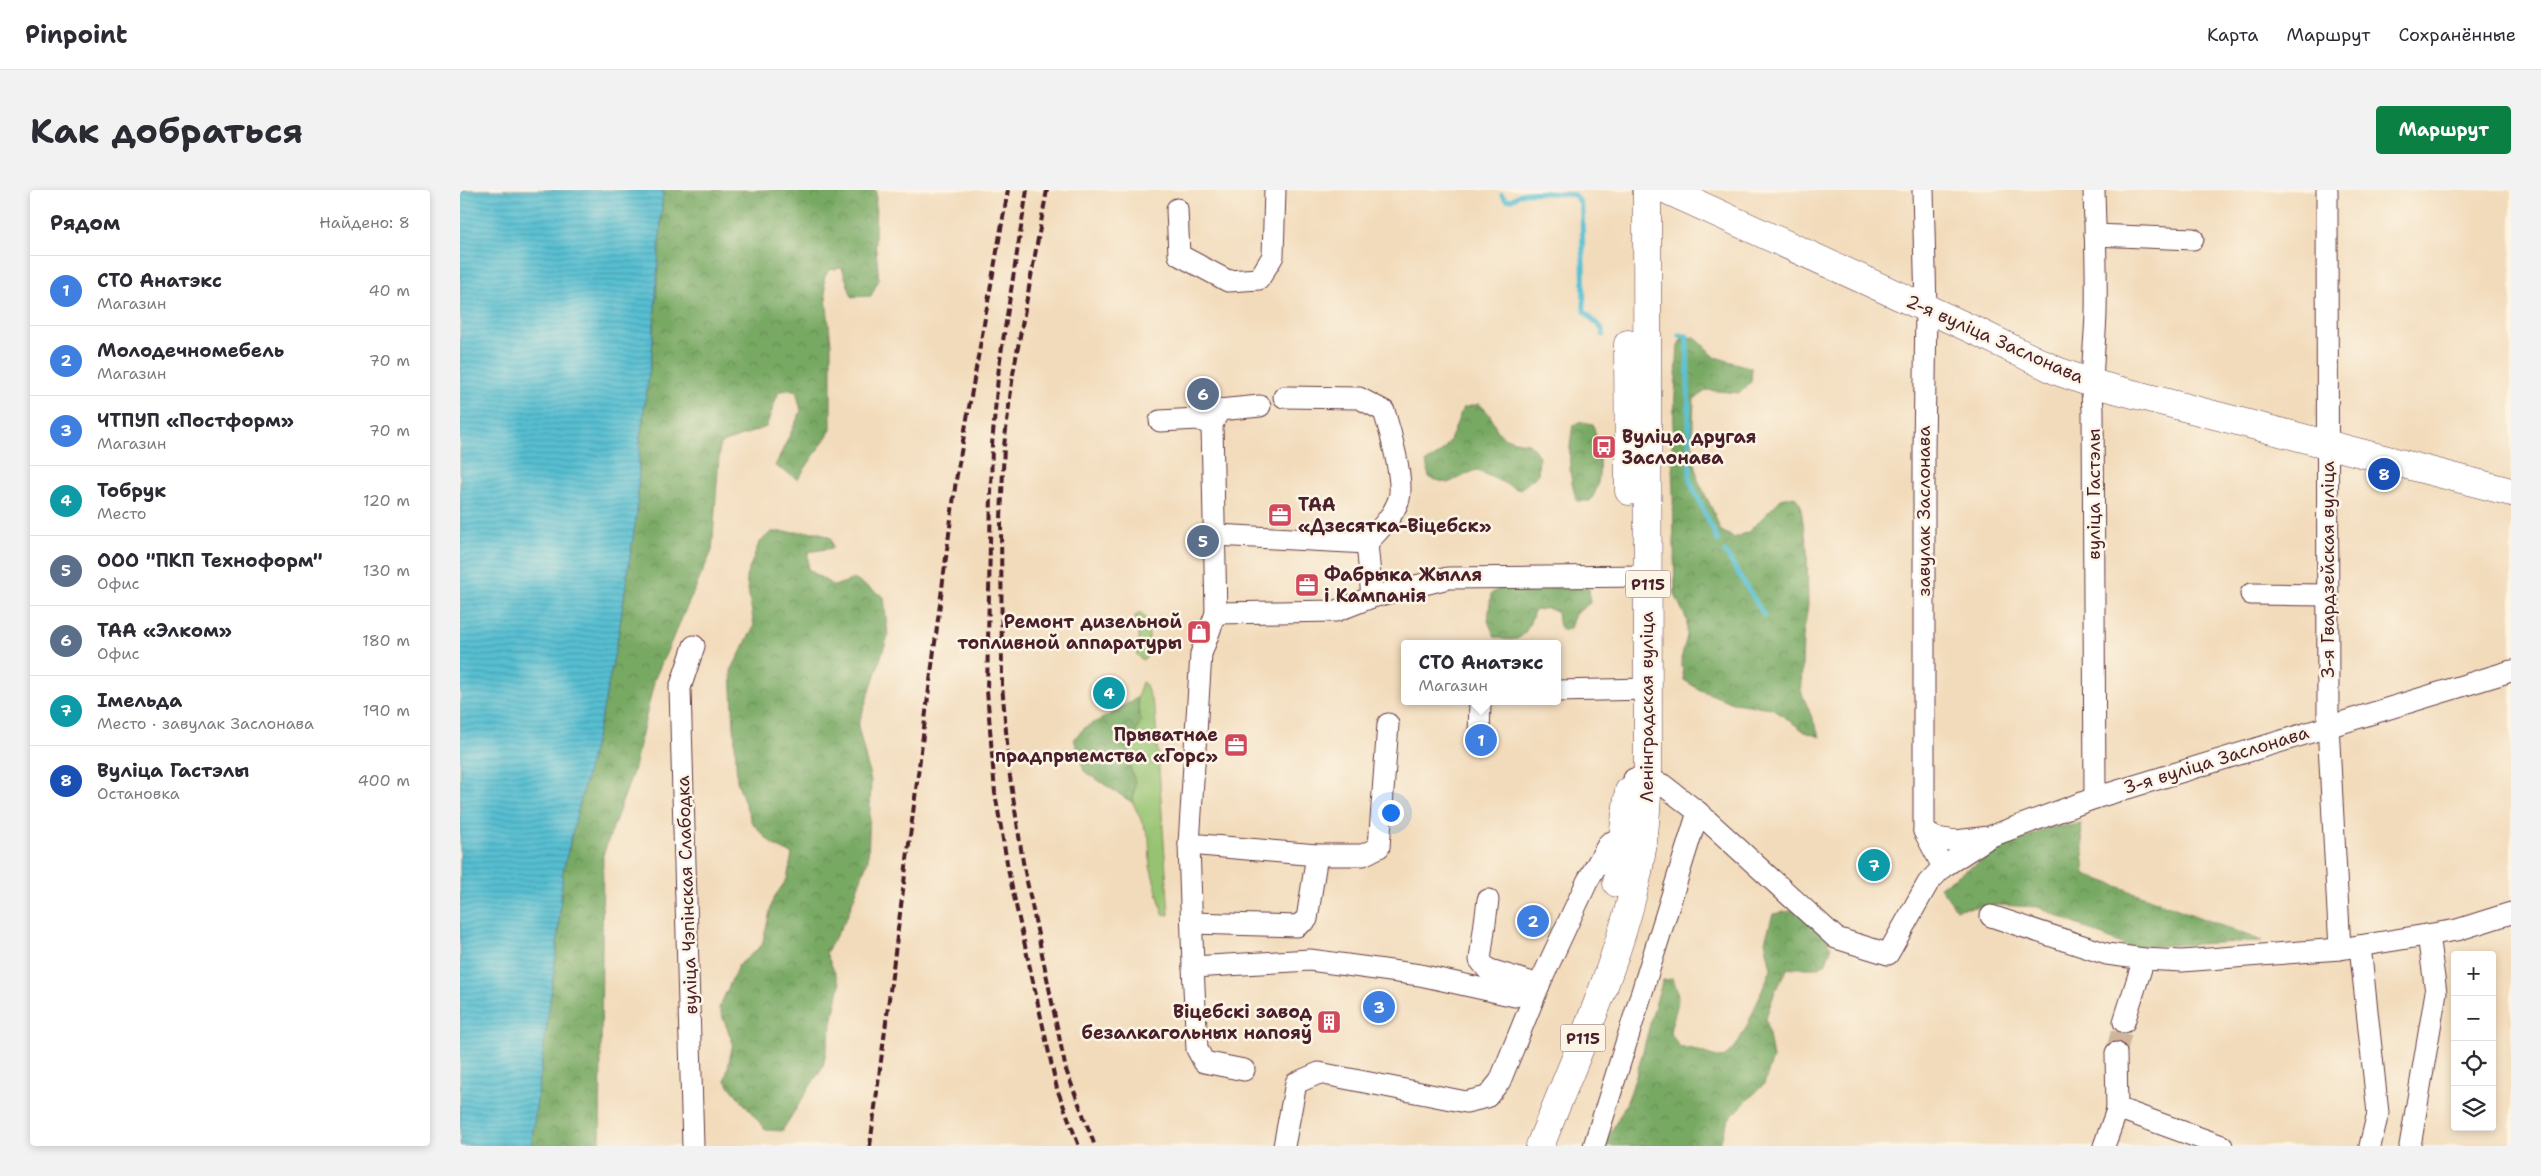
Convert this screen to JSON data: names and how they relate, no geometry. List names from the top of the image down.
{
  "streets": {
    "main road": ["2-я вуліца Заслонава", "Р115", "Ленінградская вуліца"],
    "street": [
      "вуліца Гастэлы",
      "завулак Заслонава",
      "3-я Гвардзейская вуліца",
      "3-я вуліца Заслонава",
      "вуліца Чэпінская Слабодка"
    ]
  },
  "crossings": [
    ["2-я вуліца Заслонава", "вуліца Гастэлы"],
    ["2-я вуліца Заслонава", "завулак Заслонава"],
    ["2-я вуліца Заслонава", "3-я Гвардзейская вуліца"],
    ["вуліца Гастэлы", "3-я вуліца Заслонава"],
    ["завулак Заслонава", "3-я вуліца Заслонава"],
    ["3-я Гвардзейская вуліца", "3-я вуліца Заслонава"]
  ],
  "places": {
    "bus stop": ["Вуліца другая Заслонава"],
    "office": ["ТАА «Дзесятка-Віцебск»", "Фабрыка Жылля і Кампанія", "Прыватнае прадпрыемства «Горс»"],
    "shop": ["Ремонт дизельной топливной аппаратуры"],
    "building": ["Віцебскі завод безалкагольных напояў"]
  },
  "page": {
    "header": "Pinpoint",
    "nav": ["Карта", "Маршрут", "Сохранённые"],
    "buttons": "Маршрут",
    "title": "Как добраться",
    "heading": ["Рядом", "Найдено: 8"],
    "list": [
      {
        "mark": "1",
        "name": "СТО Анатэкс",
        "note": "Магазин",
        "value": "40 m"
      },
      {
        "mark": "2",
        "name": "Молодечномебель",
        "note": "Магазин",
        "value": "70 m"
      },
      {
        "mark": "3",
        "name": "ЧТПУП «Постформ»",
        "note": "Магазин",
        "value": "70 m"
      },
      {
        "mark": "4",
        "name": "Тобрук",
        "note": "Место",
        "value": "120 m"
      },
      {
        "mark": "5",
        "name": "ООО \"ПКП Техноформ\"",
        "note": "Офис",
        "value": "130 m"
      },
      {
        "mark": "6",
        "name": "ТАА «Элком»",
        "note": "Офис",
        "value": "180 m"
      },
      {
        "mark": "7",
        "name": "Імельда",
        "note": "Место · завулак Заслонава",
        "value": "190 m"
      },
      {
        "mark": "8",
        "name": "Вуліца Гастэлы",
        "note": "Остановка",
        "value": "400 m"
      }
    ],
    "pins": [
      "6",
      "8",
      "5",
      "4",
      "1",
      "7",
      "2",
      "3"
    ],
    "popup": ["СТО Анатэкс", "Магазин"],
    "map_buttons": ["+", "−"]
  }
}
